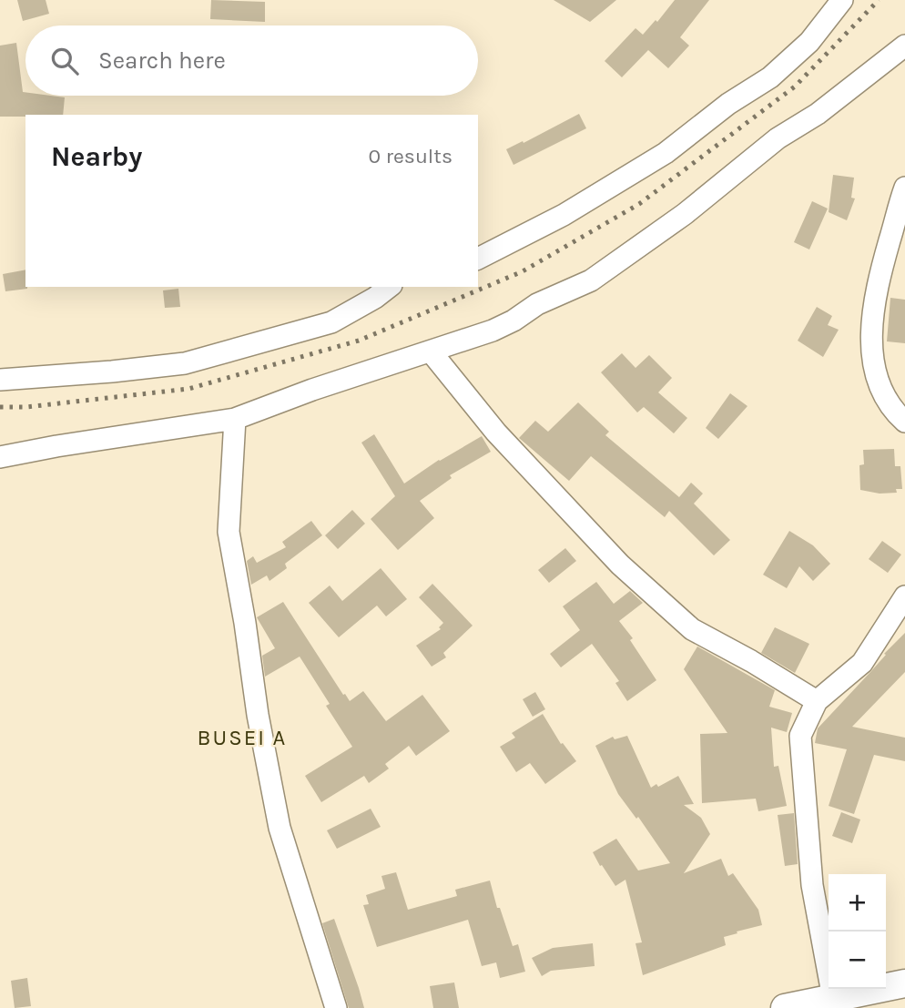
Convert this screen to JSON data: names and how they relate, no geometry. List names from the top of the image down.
{
  "districts": ["BUSEI A"],
  "page": {
    "search": "Search here",
    "heading": ["Nearby", "0 results"],
    "map_buttons": ["+", "−"]
  }
}
